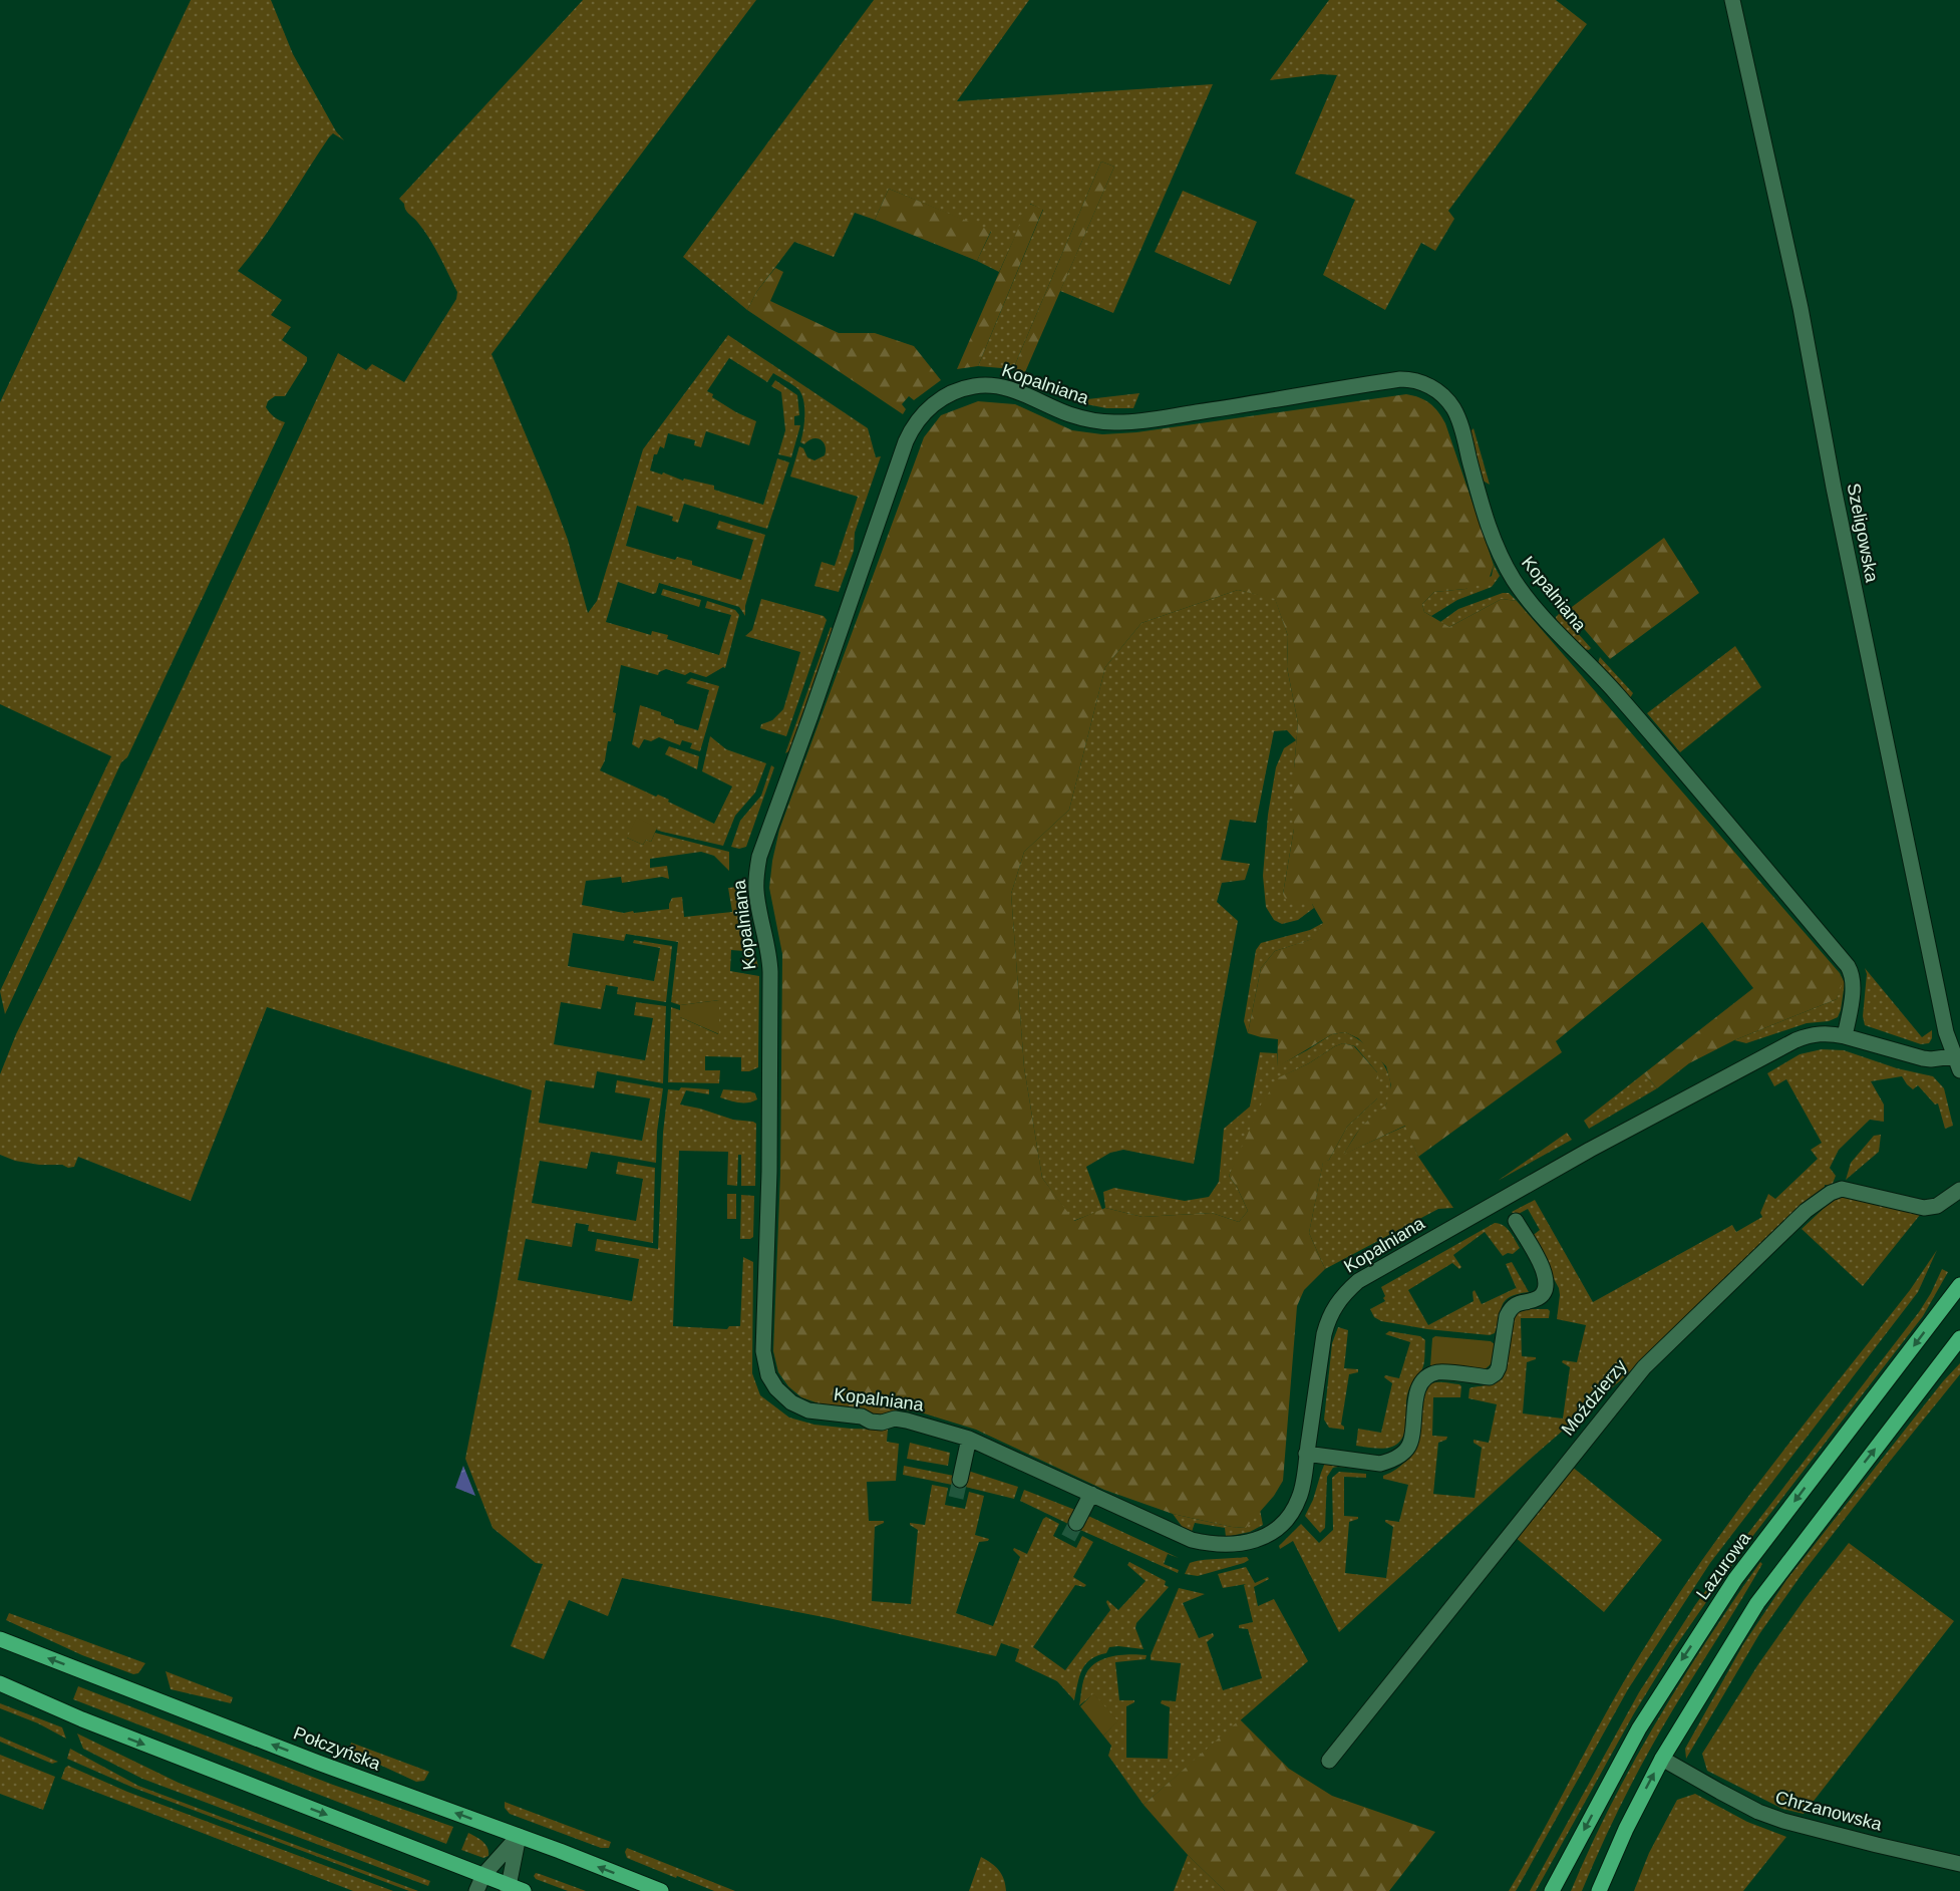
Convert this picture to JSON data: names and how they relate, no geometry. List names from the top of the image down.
{
  "streets": {
    "main road": ["Lazurowa", "Połczyńska"],
    "street": [
      "Kopalniana",
      "Szeligowska",
      "Moździerzy",
      "Chrzanowska"
    ]
  },
  "crossings": [
    ["Kopalniana", "Szeligowska"]
  ]
}
